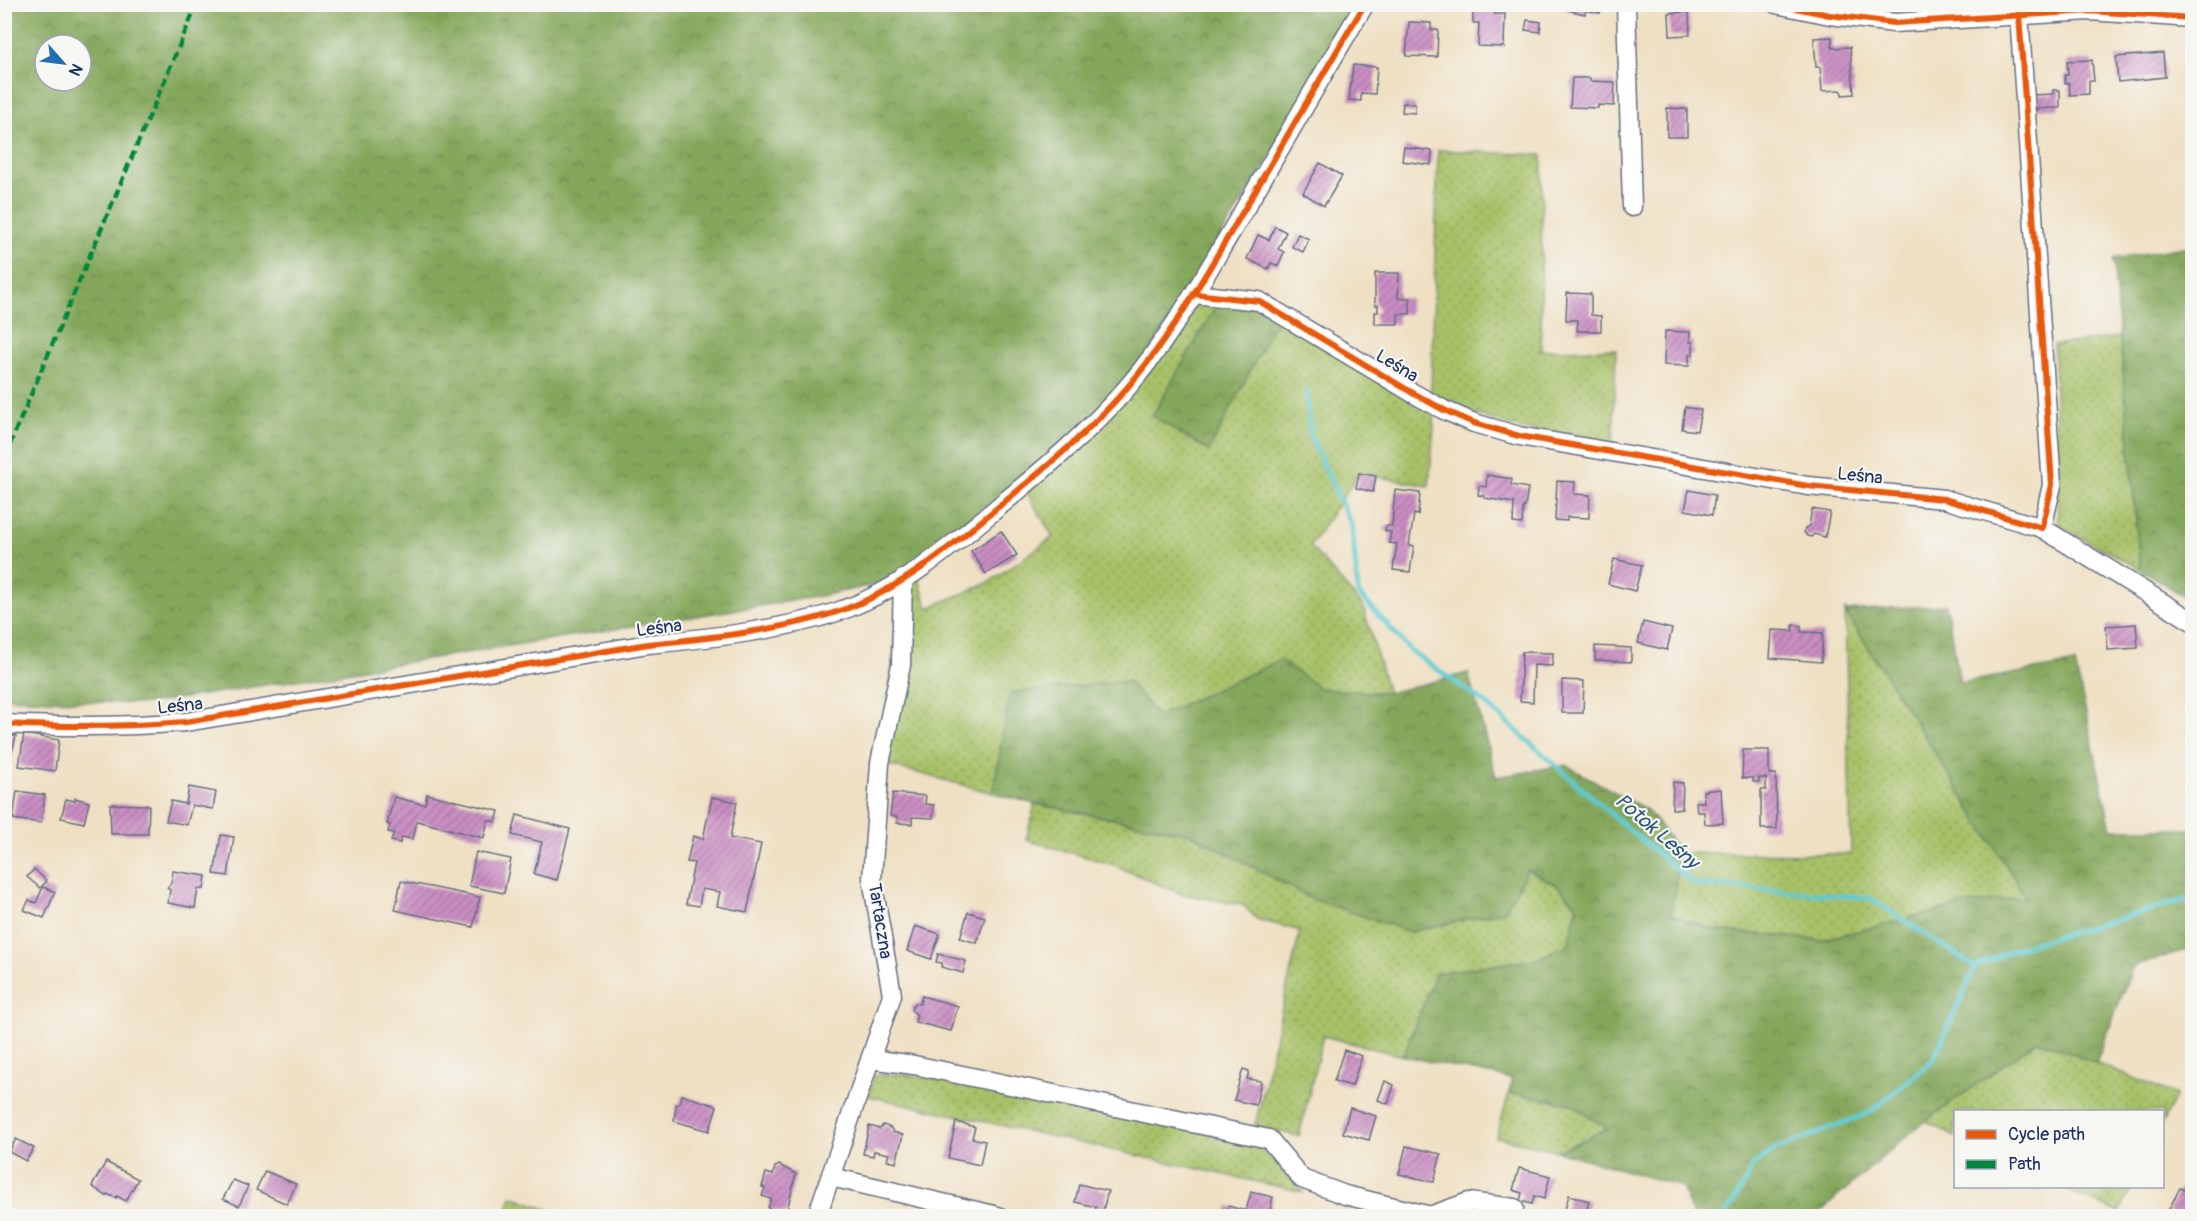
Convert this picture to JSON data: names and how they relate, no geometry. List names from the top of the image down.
{
  "streets": {
    "street": ["Leśna", "Tartaczna"]
  },
  "crossings": [
    ["Leśna", "Tartaczna"]
  ],
  "water": ["Potok Leśny"],
  "legend": ["Cycle path", "Path"],
  "north": "bottom right"
}
